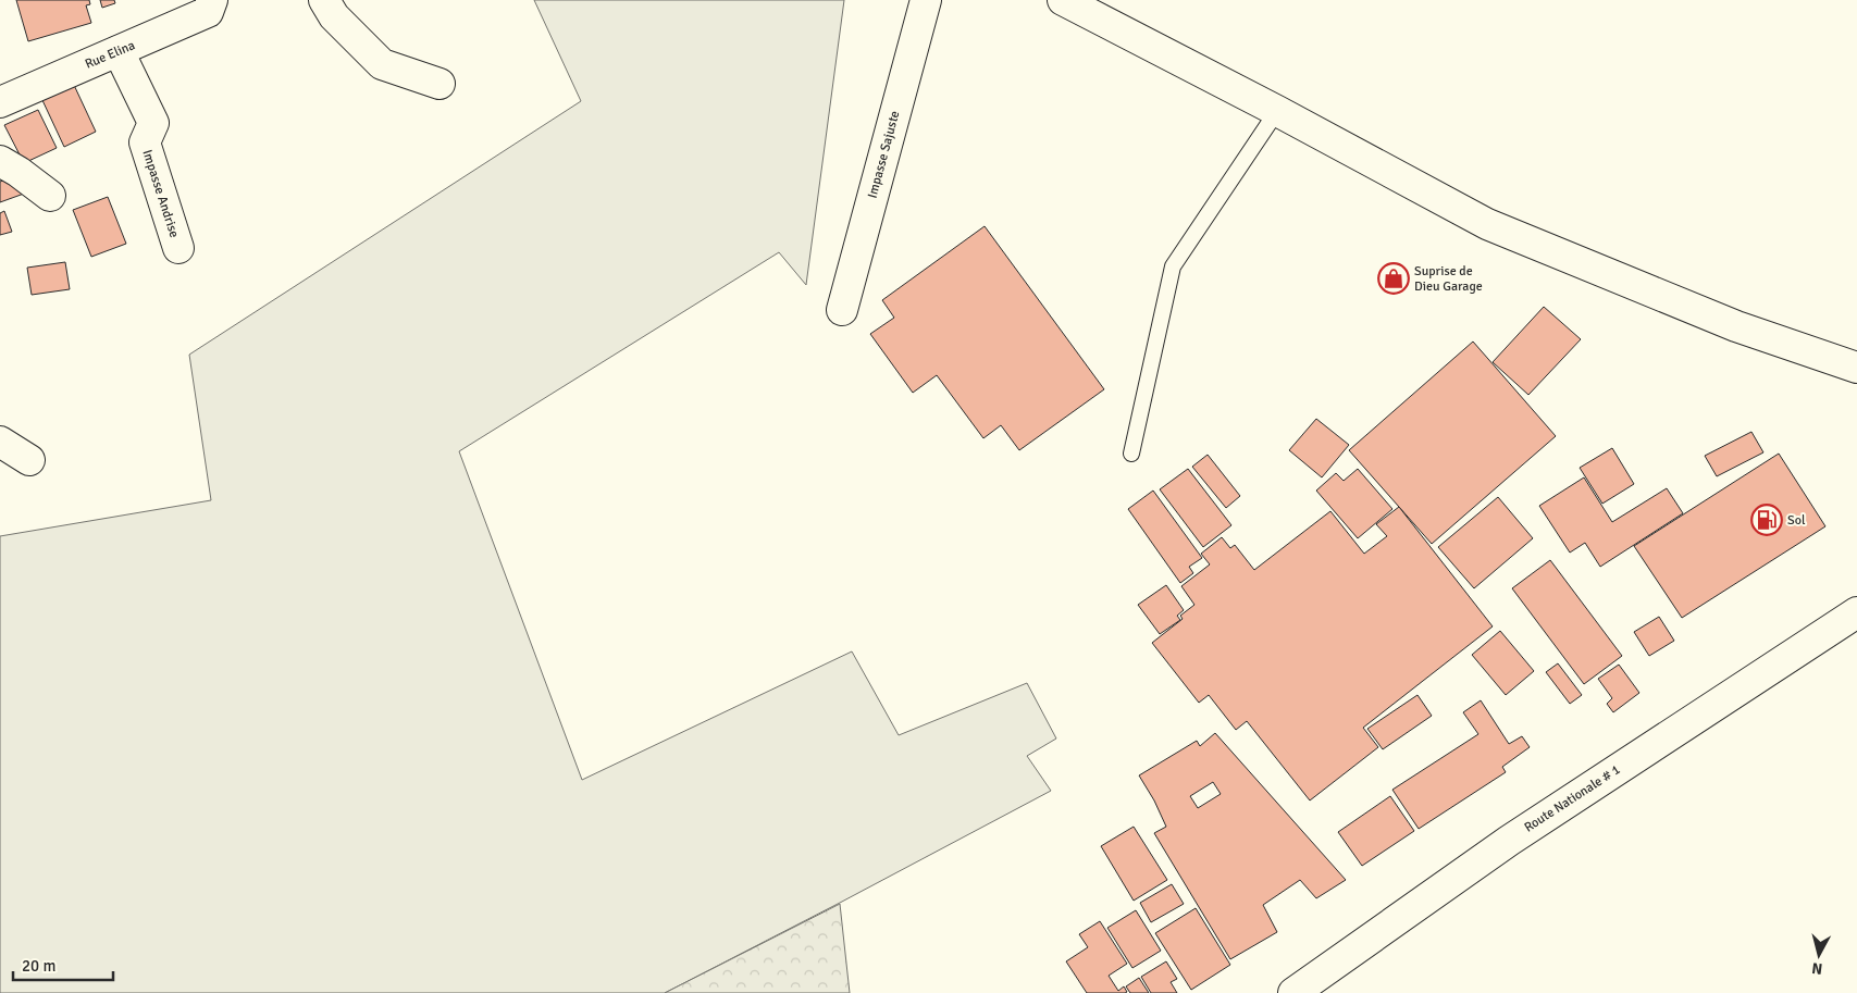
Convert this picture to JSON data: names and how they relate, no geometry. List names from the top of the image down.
{
  "streets": {
    "main road": [
      "Rue Elina",
      "Impasse Sajuste",
      "Impasse Andrise",
      "Route Nationale # 1"
    ]
  },
  "crossings": [
    ["Rue Elina", "Impasse Andrise"]
  ],
  "places": {
    "shop": ["Suprise de Dieu Garage"],
    "fuel station": ["Sol"]
  },
  "scale_bar": "20 m",
  "north": "bottom"
}
